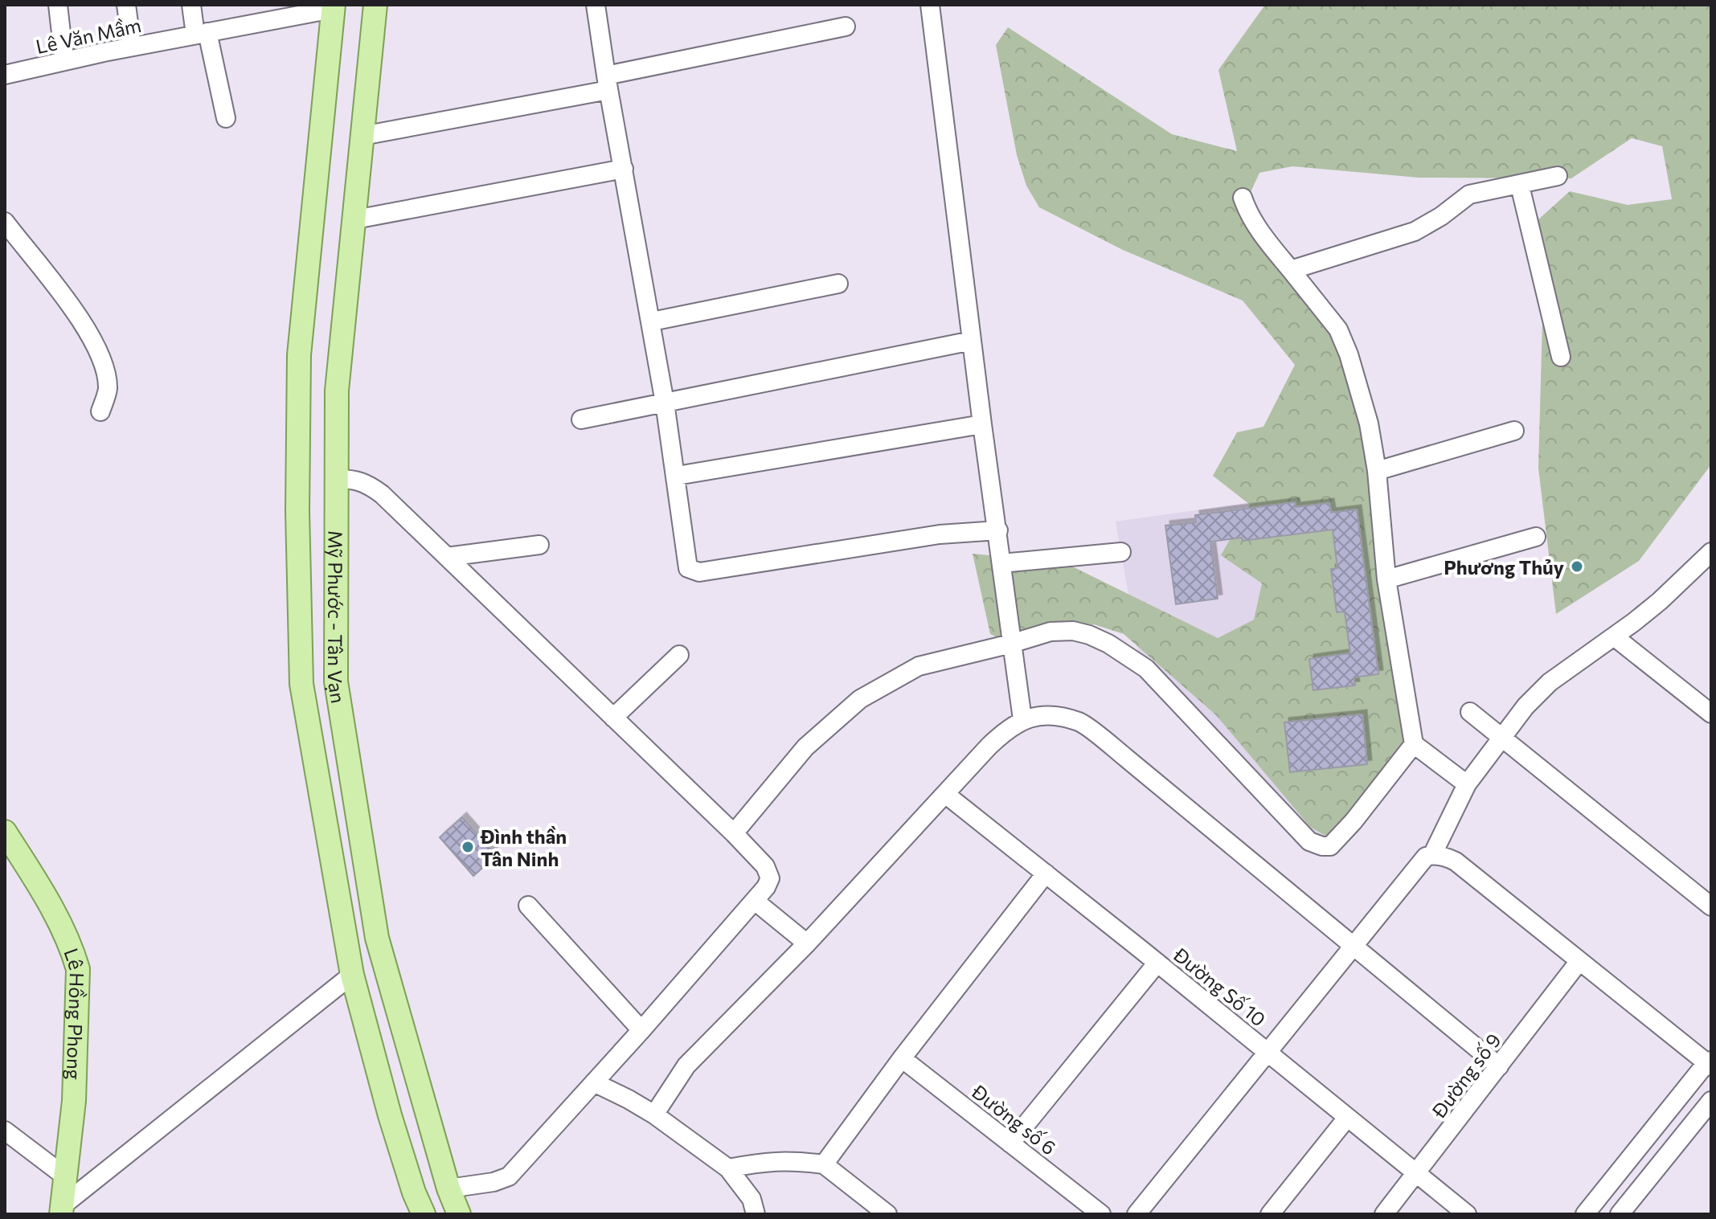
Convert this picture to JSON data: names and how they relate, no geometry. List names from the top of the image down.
{
  "streets": {
    "main road": ["Mỹ Phước - Tân Vạn", "Lê Hồng Phong"],
    "street": [
      "Lê Văn Mầm",
      "Đường Số 10",
      "Đường số 9",
      "Đường số 6"
    ]
  },
  "crossings": [
    ["Lê Văn Mầm", "Mỹ Phước - Tân Vạn"],
    ["Đường Số 10", "Đường số 9"]
  ],
  "places": ["Phương Thủy", "Đình thần Tân Ninh"]
}
